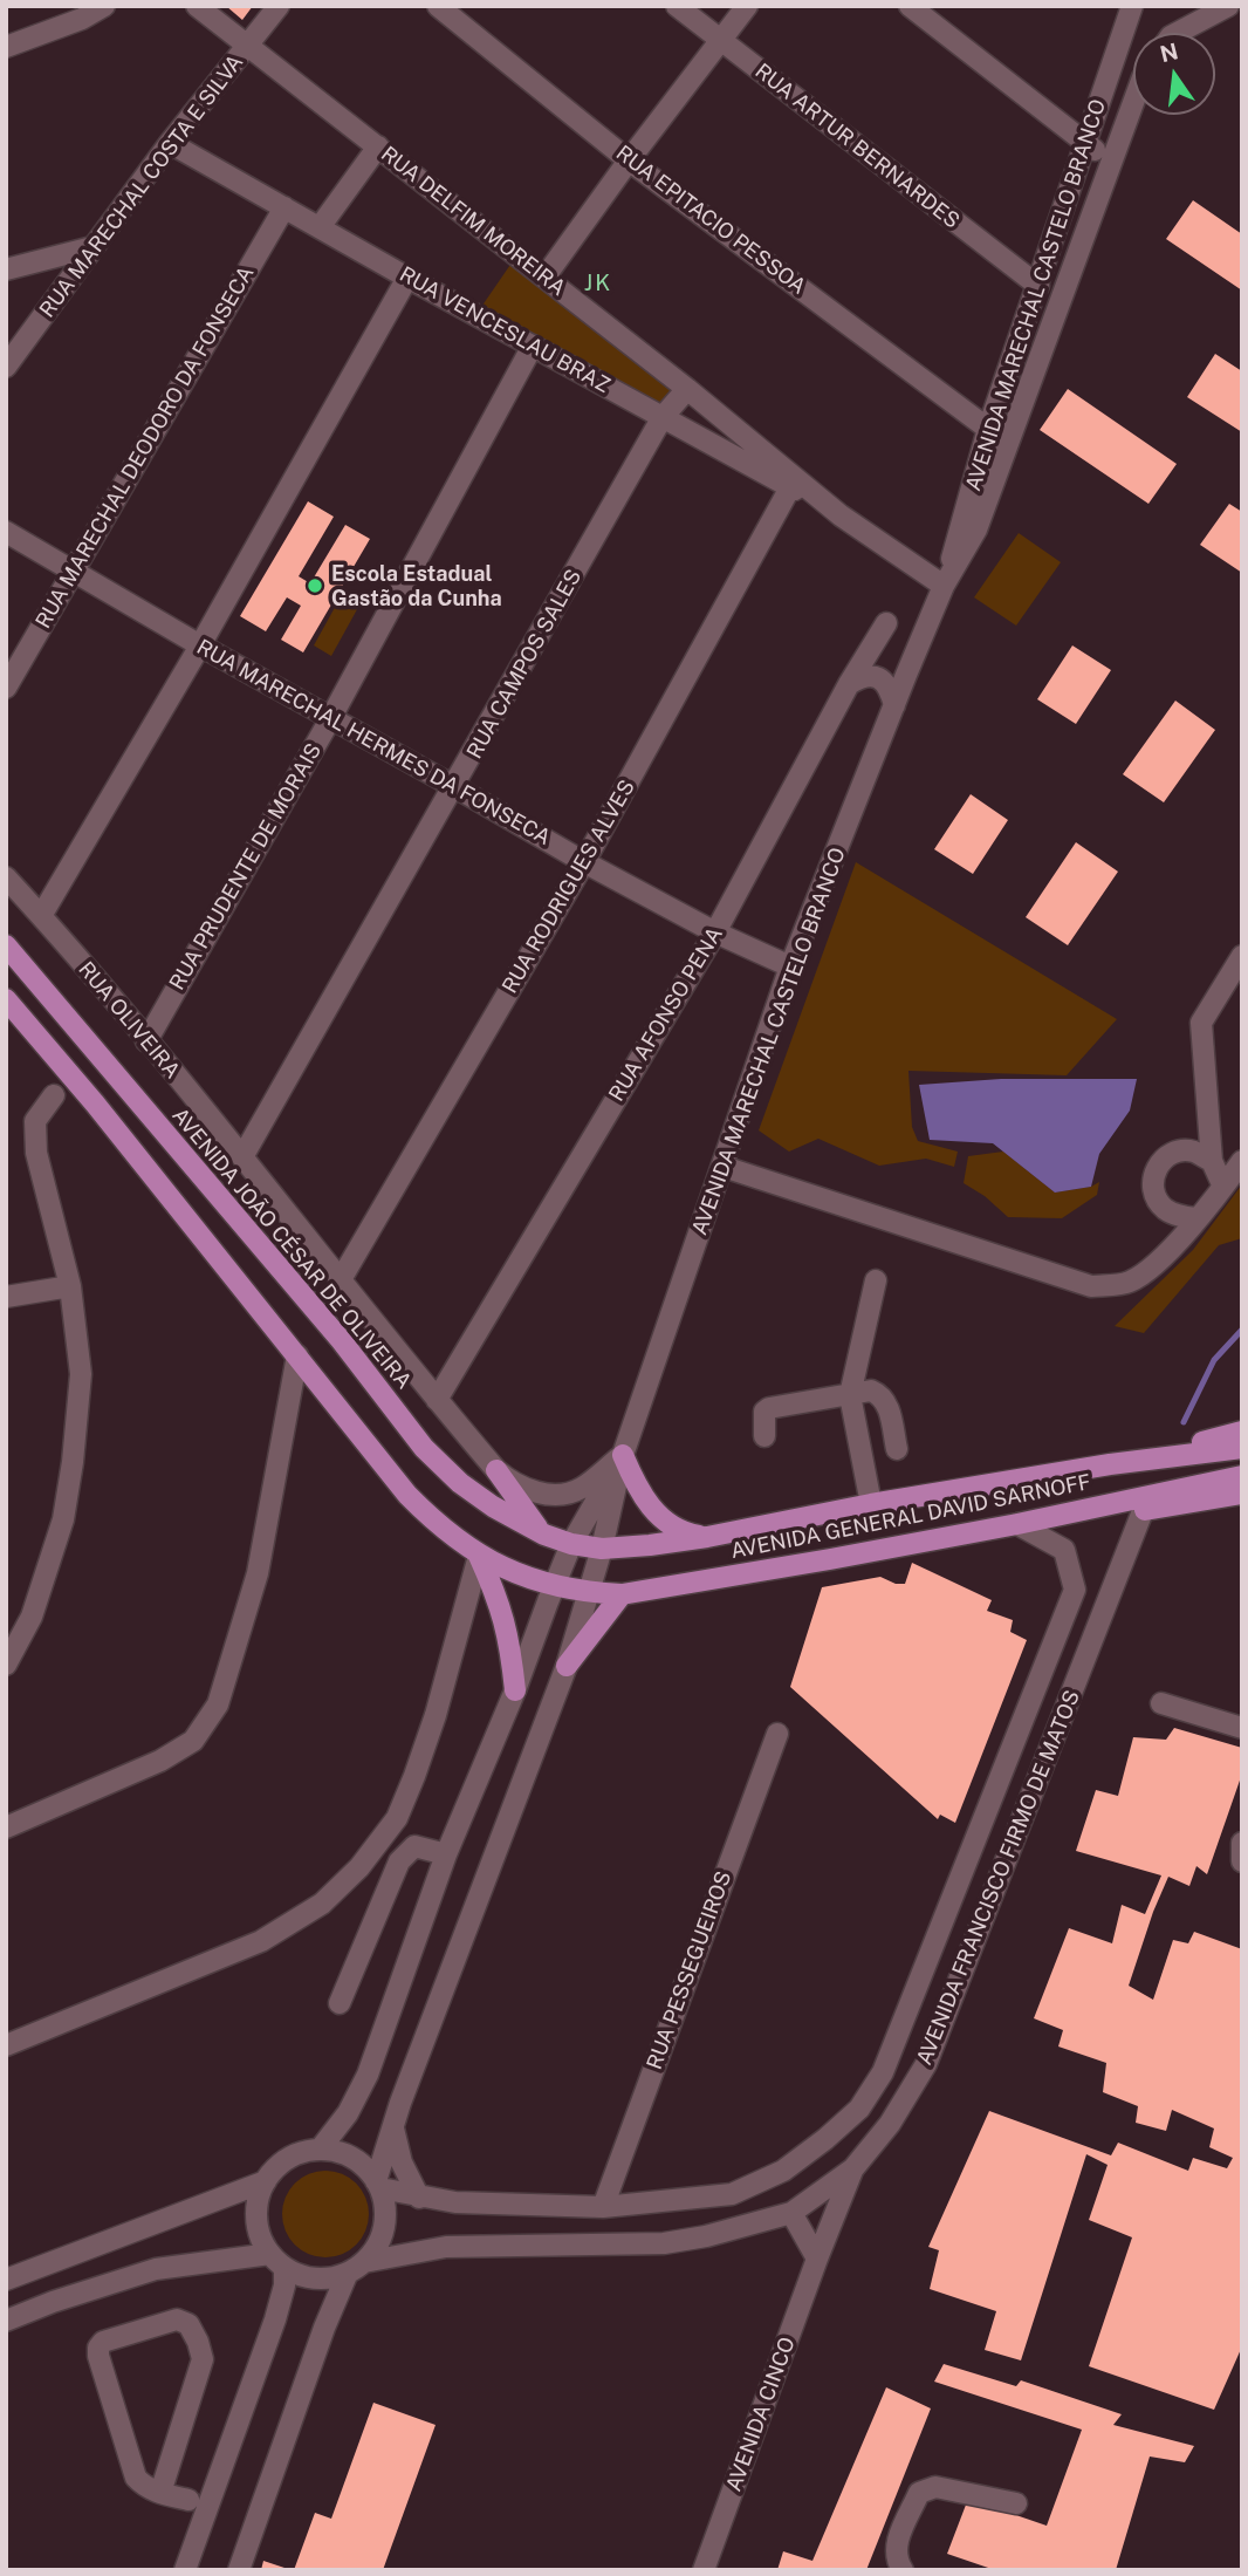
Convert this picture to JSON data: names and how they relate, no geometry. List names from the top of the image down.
{
  "streets": {
    "main road": ["AVENIDA JOÃO CÉSAR DE OLIVEIRA", "AVENIDA GENERAL DAVID SARNOFF"],
    "street": [
      "RUA ARTUR BERNARDES",
      "RUA MARECHAL COSTA E SILVA",
      "RUA EPITACIO PESSOA",
      "RUA DELFIM MOREIRA",
      "AVENIDA MARECHAL CASTELO BRANCO",
      "RUA VENCESLAU BRAZ",
      "RUA MARECHAL DEODORO DA FONSECA",
      "RUA CAMPOS SALES",
      "RUA MARECHAL HERMES DA FONSECA",
      "RUA PRUDENTE DE MORAIS",
      "RUA RODRIGUES ALVES",
      "RUA AFONSO PENA",
      "RUA OLIVEIRA",
      "AVENIDA FRANCISCO FIRMO DE MATOS",
      "RUA PESSEGUEIROS",
      "AVENIDA CINCO"
    ]
  },
  "crossings": [
    ["RUA ARTUR BERNARDES", "AVENIDA MARECHAL CASTELO BRANCO"],
    ["RUA MARECHAL COSTA E SILVA", "RUA DELFIM MOREIRA"],
    ["RUA MARECHAL COSTA E SILVA", "RUA VENCESLAU BRAZ"],
    ["RUA EPITACIO PESSOA", "AVENIDA MARECHAL CASTELO BRANCO"],
    ["RUA DELFIM MOREIRA", "AVENIDA MARECHAL CASTELO BRANCO"],
    ["RUA DELFIM MOREIRA", "RUA VENCESLAU BRAZ"],
    ["RUA DELFIM MOREIRA", "RUA CAMPOS SALES"],
    ["AVENIDA MARECHAL CASTELO BRANCO", "RUA MARECHAL HERMES DA FONSECA"],
    ["AVENIDA MARECHAL CASTELO BRANCO", "RUA OLIVEIRA"],
    ["AVENIDA MARECHAL CASTELO BRANCO", "AVENIDA JOÃO CÉSAR DE OLIVEIRA"],
    ["AVENIDA MARECHAL CASTELO BRANCO", "AVENIDA GENERAL DAVID SARNOFF"],
    ["RUA VENCESLAU BRAZ", "RUA MARECHAL DEODORO DA FONSECA"],
    ["RUA VENCESLAU BRAZ", "RUA CAMPOS SALES"],
    ["RUA VENCESLAU BRAZ", "RUA PRUDENTE DE MORAIS"],
    ["RUA VENCESLAU BRAZ", "RUA RODRIGUES ALVES"],
    ["RUA MARECHAL DEODORO DA FONSECA", "RUA MARECHAL HERMES DA FONSECA"],
    ["RUA CAMPOS SALES", "RUA MARECHAL HERMES DA FONSECA"],
    ["RUA CAMPOS SALES", "RUA OLIVEIRA"],
    ["RUA MARECHAL HERMES DA FONSECA", "RUA PRUDENTE DE MORAIS"],
    ["RUA MARECHAL HERMES DA FONSECA", "RUA RODRIGUES ALVES"],
    ["RUA MARECHAL HERMES DA FONSECA", "RUA AFONSO PENA"],
    ["RUA PRUDENTE DE MORAIS", "RUA OLIVEIRA"],
    ["RUA RODRIGUES ALVES", "RUA OLIVEIRA"],
    ["RUA AFONSO PENA", "RUA OLIVEIRA"],
    ["AVENIDA JOÃO CÉSAR DE OLIVEIRA", "AVENIDA GENERAL DAVID SARNOFF"],
    ["AVENIDA GENERAL DAVID SARNOFF", "AVENIDA FRANCISCO FIRMO DE MATOS"],
    ["AVENIDA FRANCISCO FIRMO DE MATOS", "RUA PESSEGUEIROS"],
    ["AVENIDA FRANCISCO FIRMO DE MATOS", "AVENIDA CINCO"]
  ],
  "districts": ["JK"],
  "places": ["Escola Estadual Gastão da Cunha"],
  "north": "top"
}
